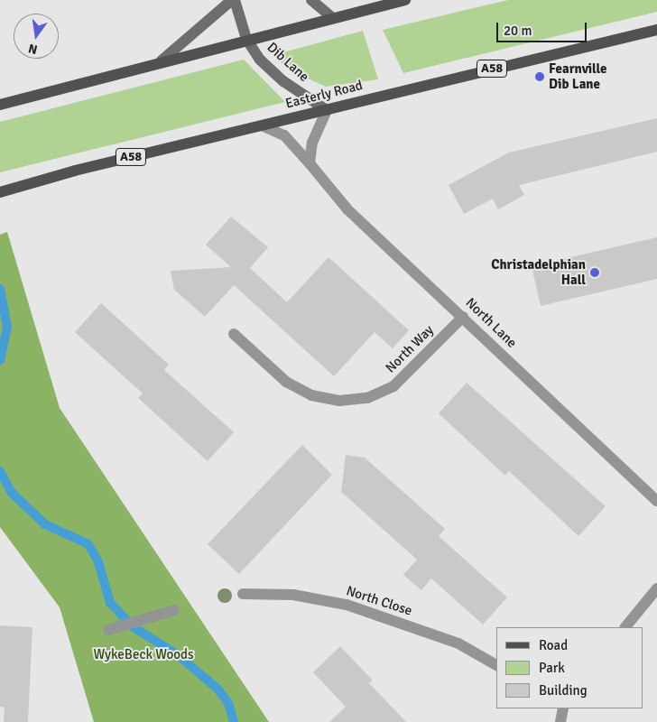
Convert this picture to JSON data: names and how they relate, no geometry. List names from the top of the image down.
{
  "streets": {
    "main road": ["A58", "Easterly Road"],
    "street": [
      "Dib Lane",
      "North Lane",
      "North Way",
      "North Close"
    ]
  },
  "crossings": [
    ["Dib Lane", "Easterly Road"],
    ["Easterly Road", "North Lane"],
    ["North Lane", "North Way"]
  ],
  "parks": ["WykeBeck Woods"],
  "places": ["Fearnville Dib Lane", "Christadelphian Hall"],
  "legend": ["Road", "Park", "Building"],
  "scale_bar": "20 m",
  "north": "bottom"
}
